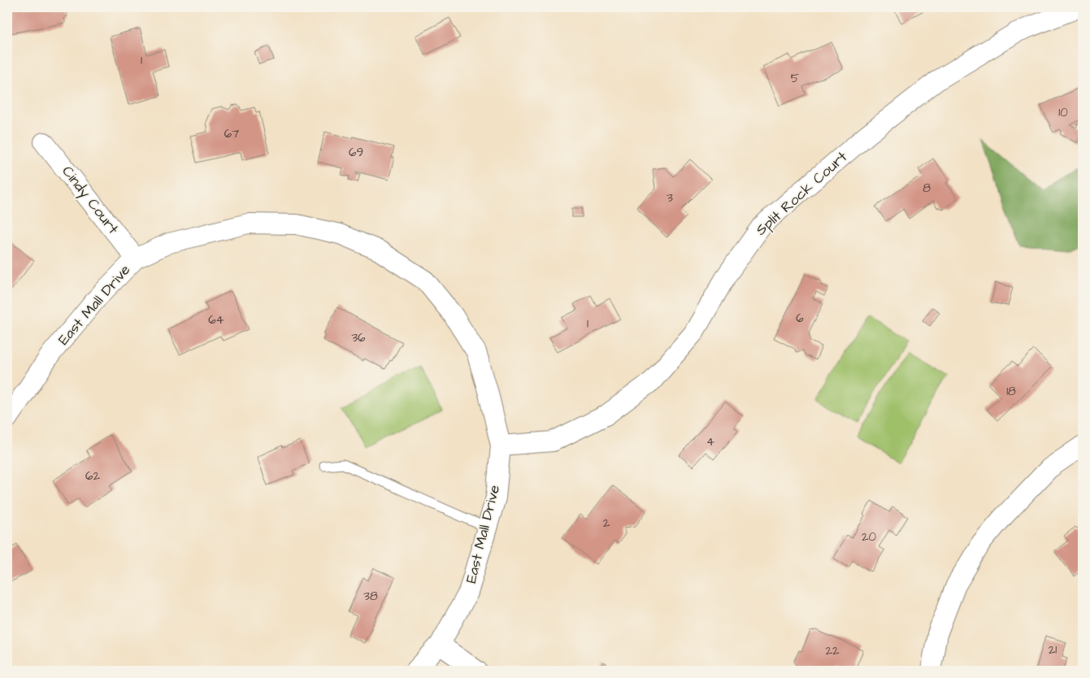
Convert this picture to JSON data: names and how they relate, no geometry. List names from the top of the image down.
{
  "streets": {
    "street": ["Split Rock Court", "Cindy Court", "East Mall Drive"]
  },
  "crossings": [
    ["Split Rock Court", "East Mall Drive"],
    ["Cindy Court", "East Mall Drive"]
  ],
  "house_numbers": [
    "1",
    "5",
    "10",
    "67",
    "69",
    "8",
    "3",
    "6",
    "64",
    "1",
    "36",
    "18",
    "4",
    "62",
    "2",
    "20",
    "38",
    "21",
    "22"
  ]
}
